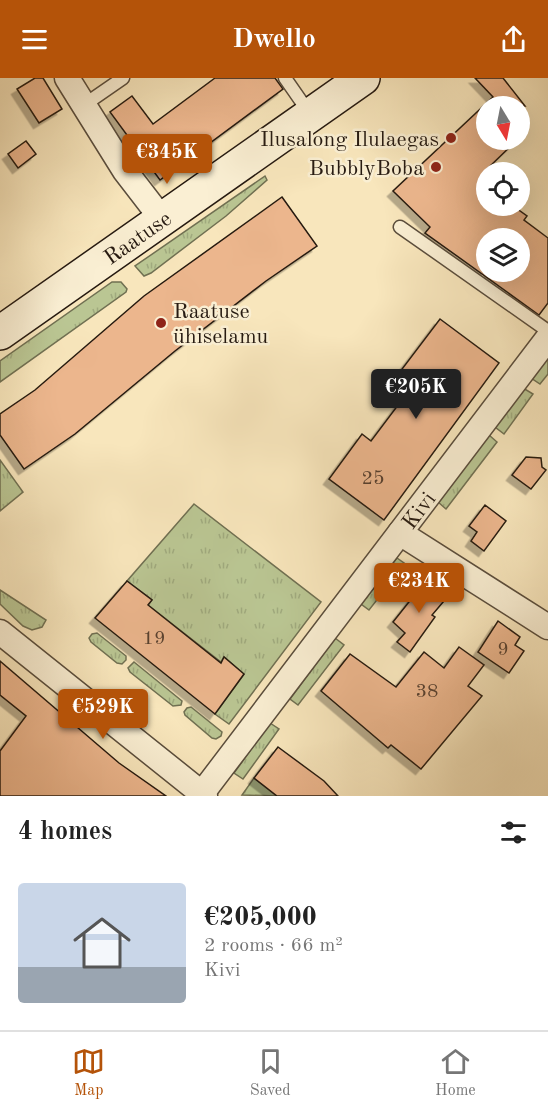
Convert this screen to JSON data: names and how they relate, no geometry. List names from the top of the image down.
{
  "streets": {
    "main road": ["Raatuse"],
    "street": ["Kivi"]
  },
  "places": ["Ilusalong Ilulaegas", "BubblyBoba", "Raatuse ühiselamu"],
  "house_numbers": [
    "25",
    "19",
    "9",
    "38"
  ],
  "north": "bottom",
  "page": {
    "header": "Dwello",
    "price": [
      "€345K",
      "€205K",
      "€234K",
      "€529K"
    ],
    "heading": "4 homes",
    "list": [
      {
        "name": "€205,000",
        "note": "2 rooms · 66 m² · Kivi"
      }
    ],
    "tabs": ["Map", "Saved", "Home"]
  }
}
